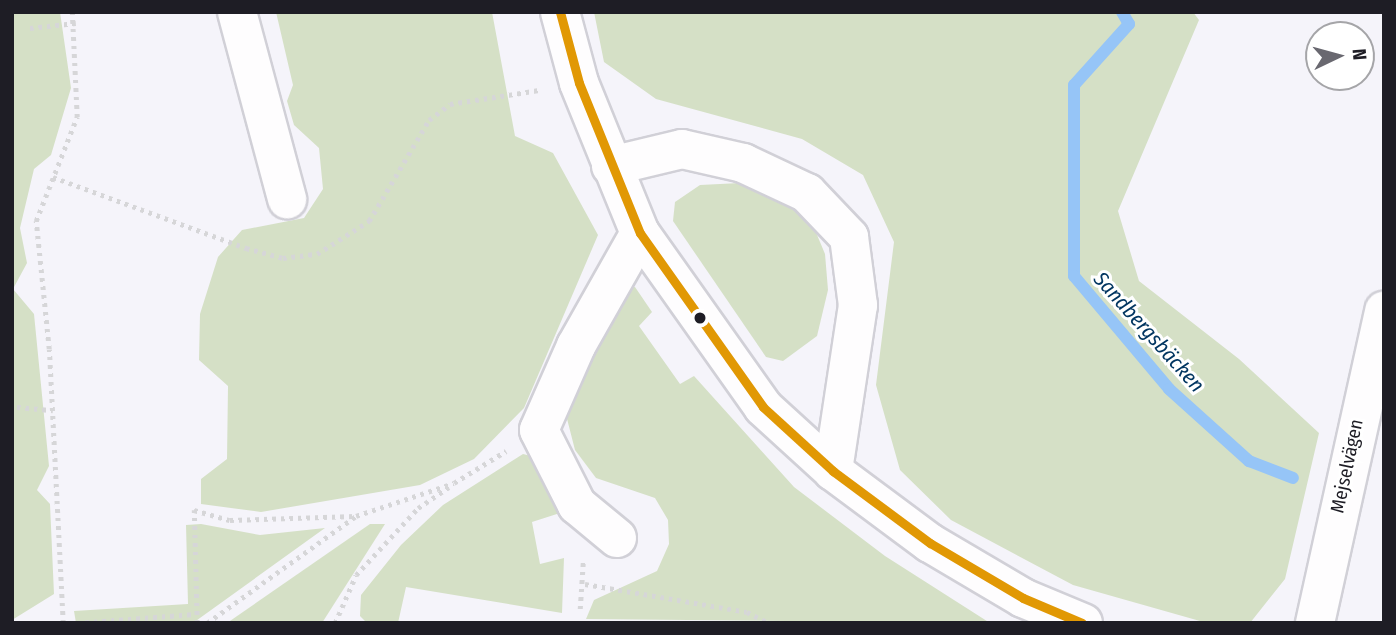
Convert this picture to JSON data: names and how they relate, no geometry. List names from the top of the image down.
{
  "streets": {
    "street": ["Mejselvägen"]
  },
  "water": ["Sandbergsbäcken"],
  "north": "right"
}
